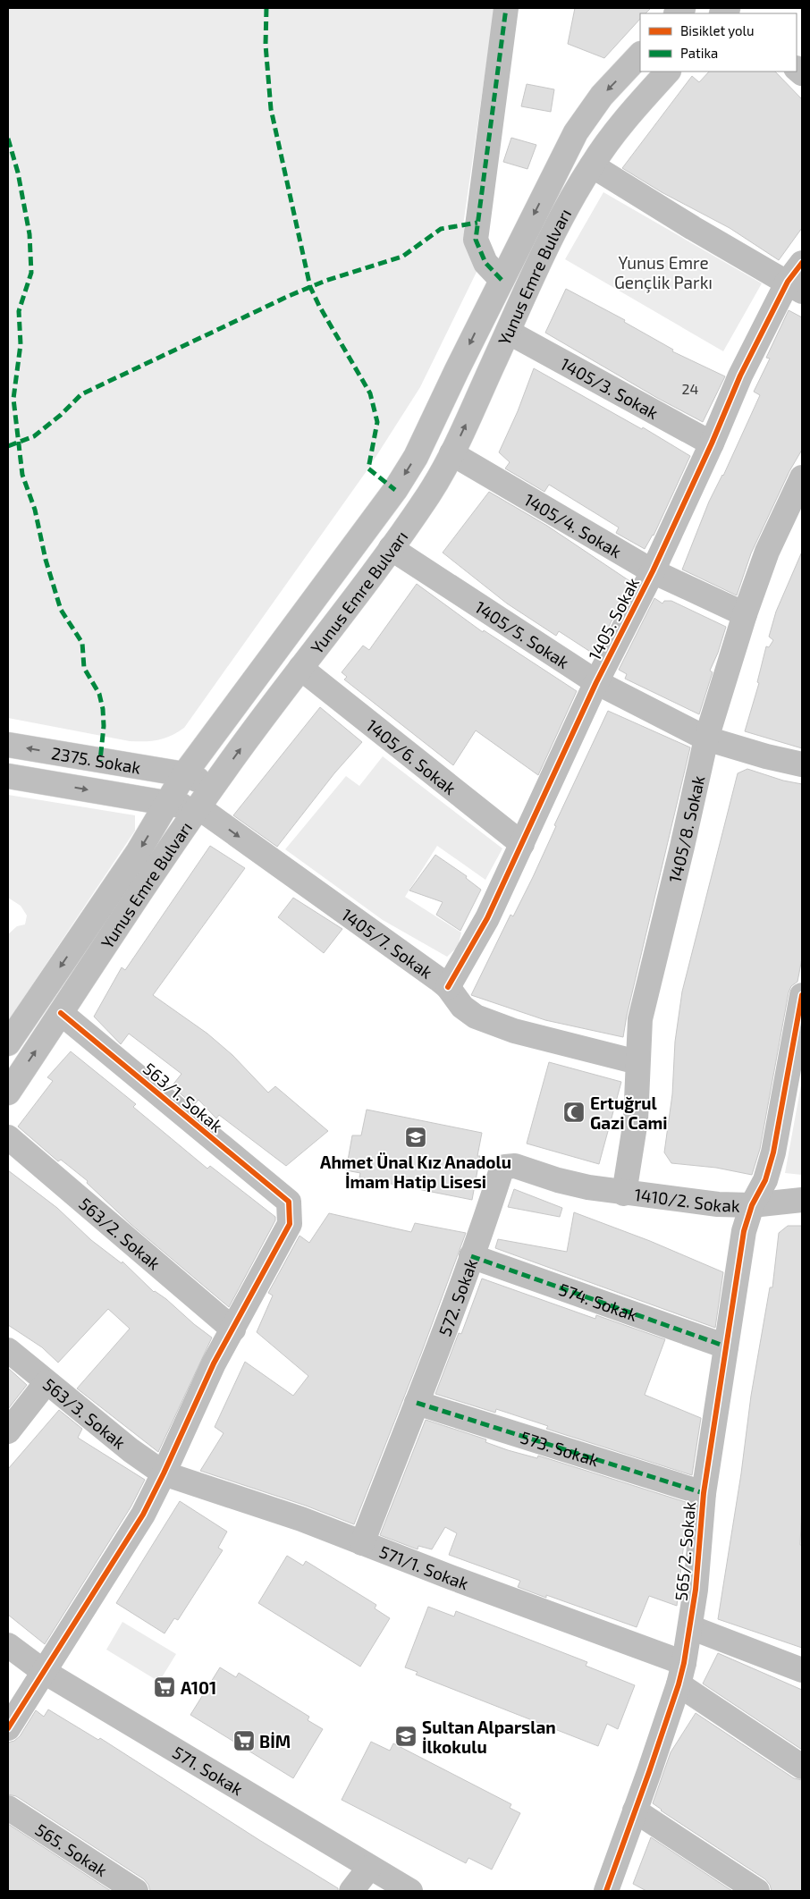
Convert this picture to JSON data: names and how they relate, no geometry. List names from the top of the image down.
{
  "streets": {
    "street": [
      "Yunus Emre Bulvarı",
      "1405/3. Sokak",
      "1405/4. Sokak",
      "1405. Sokak",
      "1405/5. Sokak",
      "1405/6. Sokak",
      "2375. Sokak",
      "1405/8. Sokak",
      "1405/7. Sokak",
      "563/1. Sokak",
      "1410/2. Sokak",
      "563/2. Sokak",
      "572. Sokak",
      "574. Sokak",
      "563/3. Sokak",
      "573. Sokak",
      "565/2. Sokak",
      "571/1. Sokak",
      "571. Sokak",
      "565. Sokak"
    ]
  },
  "crossings": [
    ["Yunus Emre Bulvarı", "1405/3. Sokak"],
    ["Yunus Emre Bulvarı", "1405/4. Sokak"],
    ["Yunus Emre Bulvarı", "1405/5. Sokak"],
    ["Yunus Emre Bulvarı", "1405/6. Sokak"],
    ["Yunus Emre Bulvarı", "2375. Sokak"],
    ["Yunus Emre Bulvarı", "1405/7. Sokak"],
    ["Yunus Emre Bulvarı", "563/1. Sokak"],
    ["1405/3. Sokak", "1405. Sokak"],
    ["1405/4. Sokak", "1405. Sokak"],
    ["1405/4. Sokak", "1405/8. Sokak"],
    ["1405. Sokak", "1405/5. Sokak"],
    ["1405. Sokak", "1405/6. Sokak"],
    ["1405. Sokak", "1405/7. Sokak"],
    ["1405/5. Sokak", "1405/8. Sokak"],
    ["2375. Sokak", "1405/7. Sokak"],
    ["1405/8. Sokak", "1405/7. Sokak"],
    ["1405/8. Sokak", "1410/2. Sokak"],
    ["1405/8. Sokak", "572. Sokak"],
    ["563/1. Sokak", "563/2. Sokak"],
    ["1410/2. Sokak", "572. Sokak"],
    ["1410/2. Sokak", "565/2. Sokak"],
    ["572. Sokak", "574. Sokak"],
    ["572. Sokak", "573. Sokak"],
    ["572. Sokak", "571/1. Sokak"],
    ["574. Sokak", "565/2. Sokak"],
    ["563/3. Sokak", "571/1. Sokak"],
    ["573. Sokak", "565/2. Sokak"],
    ["565/2. Sokak", "571/1. Sokak"]
  ],
  "one_way": ["1405/7. Sokak"],
  "parks": ["Yunus Emre Gençlik Parkı"],
  "places": {
    "mosque": ["Ertuğrul Gazi Cami"],
    "school or university": ["Ahmet Ünal Kız Anadolu İmam Hatip Lisesi", "Sultan Alparslan İlkokulu"],
    "supermarket": ["A101", "BİM"]
  },
  "house_numbers": ["24"],
  "legend": ["Bisiklet yolu", "Patika"]
}
